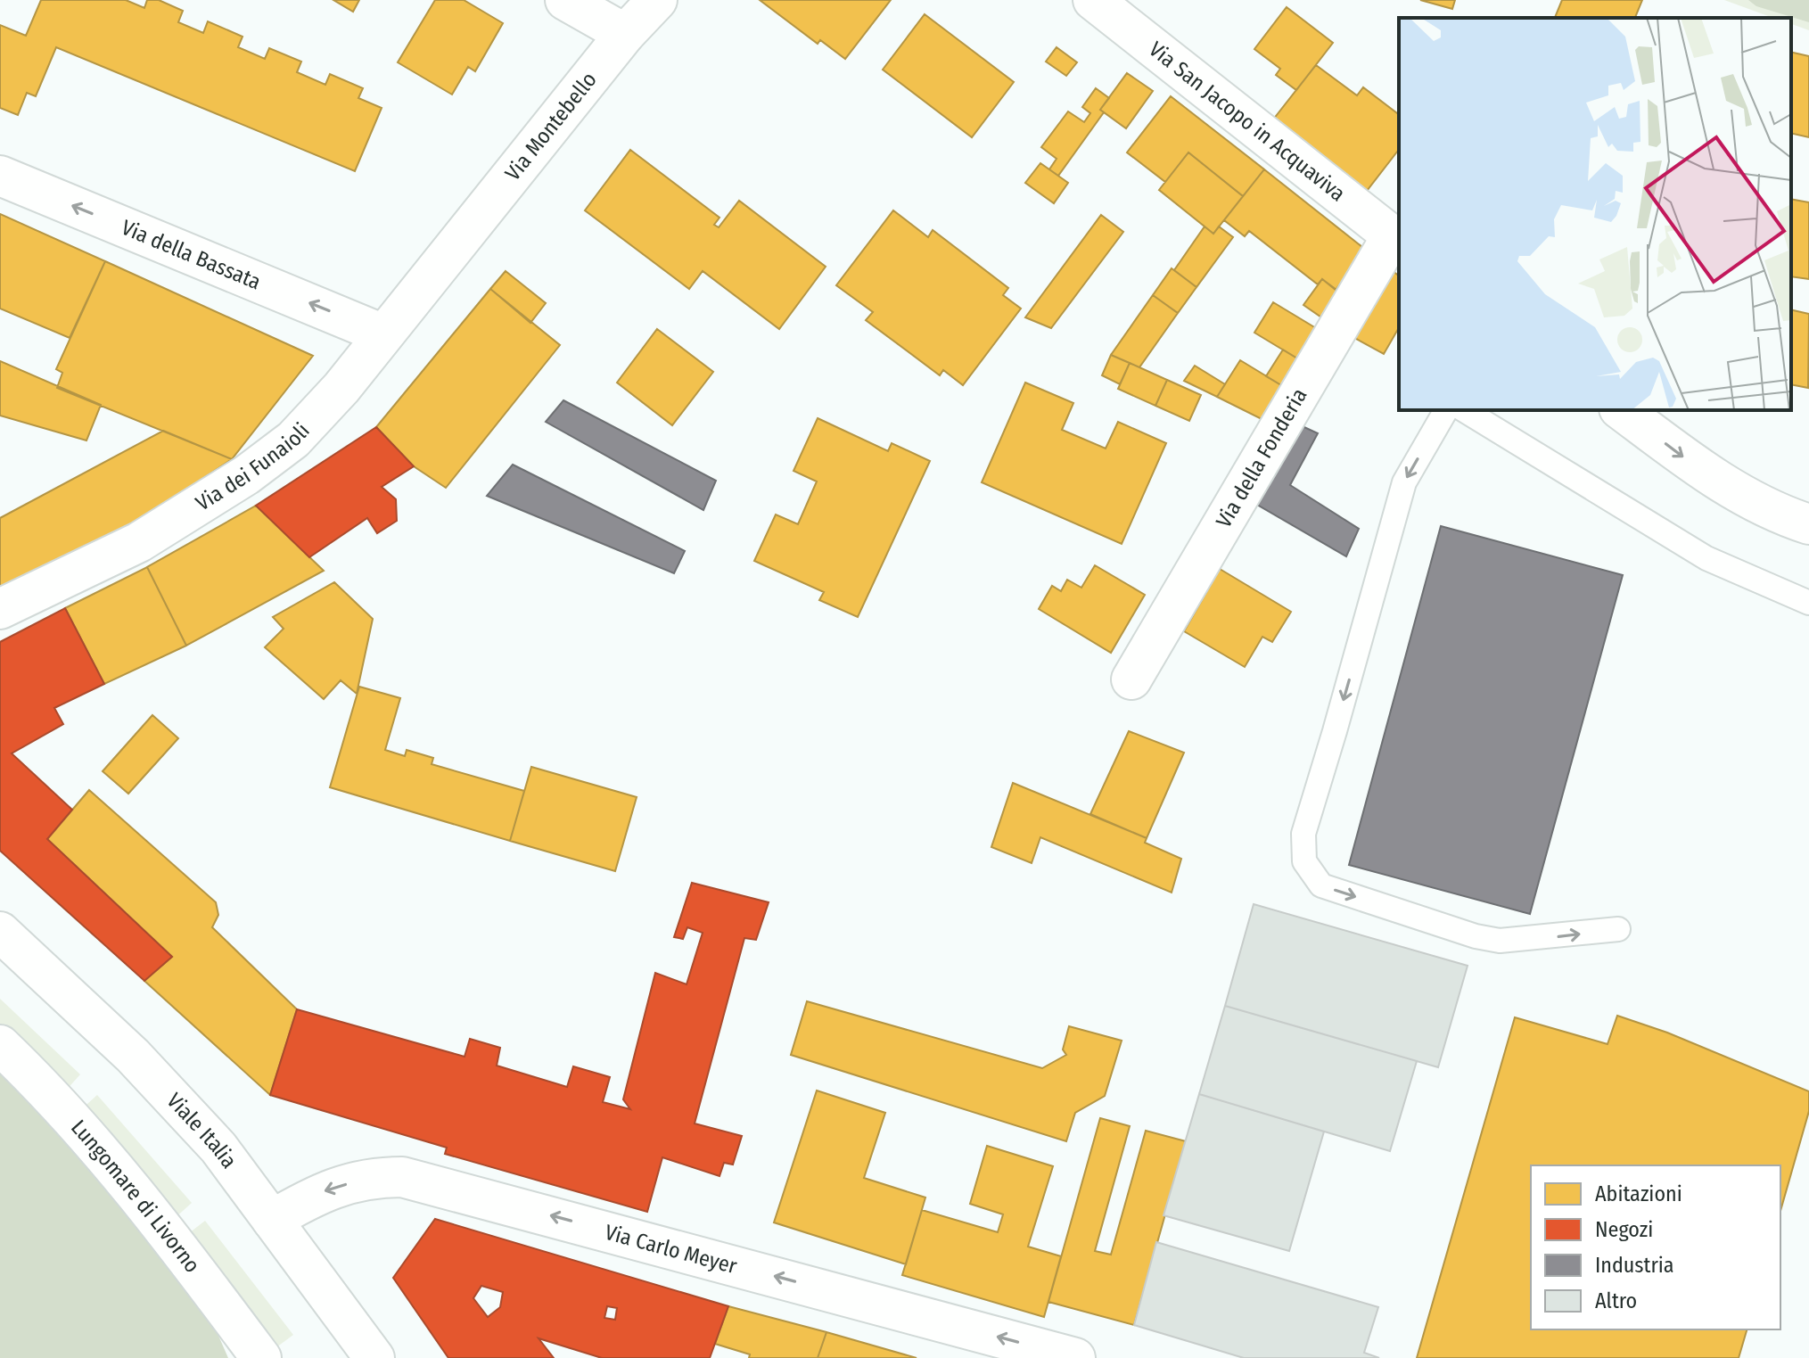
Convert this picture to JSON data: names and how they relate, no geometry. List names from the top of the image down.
{
  "streets": {
    "street": [
      "Via San Jacopo in Acquaviva",
      "Via Montebello",
      "Via della Bassata",
      "Via della Fonderia",
      "Via dei Funaioli",
      "Viale Italia",
      "Lungomare di Livorno",
      "Via Carlo Meyer"
    ]
  },
  "crossings": [
    ["Via San Jacopo in Acquaviva", "Via della Fonderia"],
    ["Via Montebello", "Via dei Funaioli"],
    ["Via della Bassata", "Via dei Funaioli"],
    ["Viale Italia", "Via Carlo Meyer"]
  ],
  "one_way": ["Via della Bassata", "Via Carlo Meyer"],
  "legend": [
    "Abitazioni",
    "Negozi",
    "Industria",
    "Altro"
  ]
}
